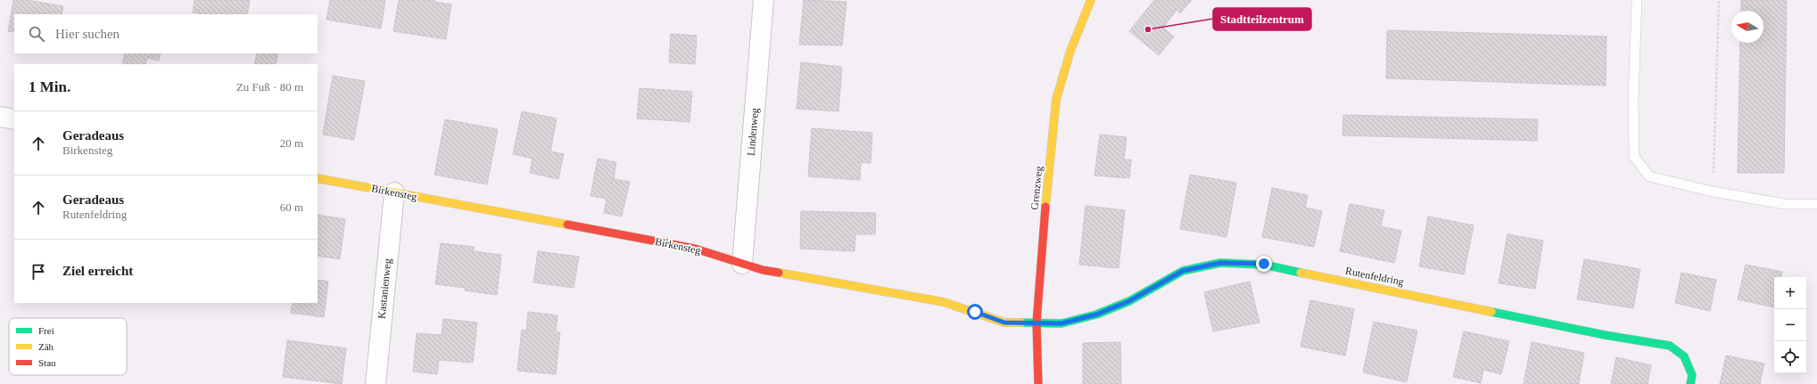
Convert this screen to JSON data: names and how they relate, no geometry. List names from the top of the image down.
{
  "streets": {
    "street": [
      "Lindenweg",
      "Grenzweg",
      "Birkensteg",
      "Rutenfeldring",
      "Kastanienweg"
    ]
  },
  "crossings": [
    ["Lindenweg", "Birkensteg"],
    ["Grenzweg", "Birkensteg"],
    ["Grenzweg", "Rutenfeldring"],
    ["Birkensteg", "Rutenfeldring"],
    ["Birkensteg", "Kastanienweg"]
  ],
  "places": ["Stadtteilzentrum"],
  "legend": ["Frei", "Zäh", "Stau"],
  "north": "left",
  "page": {
    "search": "Hier suchen",
    "heading": ["1 Min.", "Zu Fuß · 80 m"],
    "list": [
      ["Geradeaus", "Birkensteg", "20 m"],
      ["Geradeaus", "Rutenfeldring", "60 m"],
      "Ziel erreicht"
    ],
    "map_buttons": ["+", "−"]
  }
}
